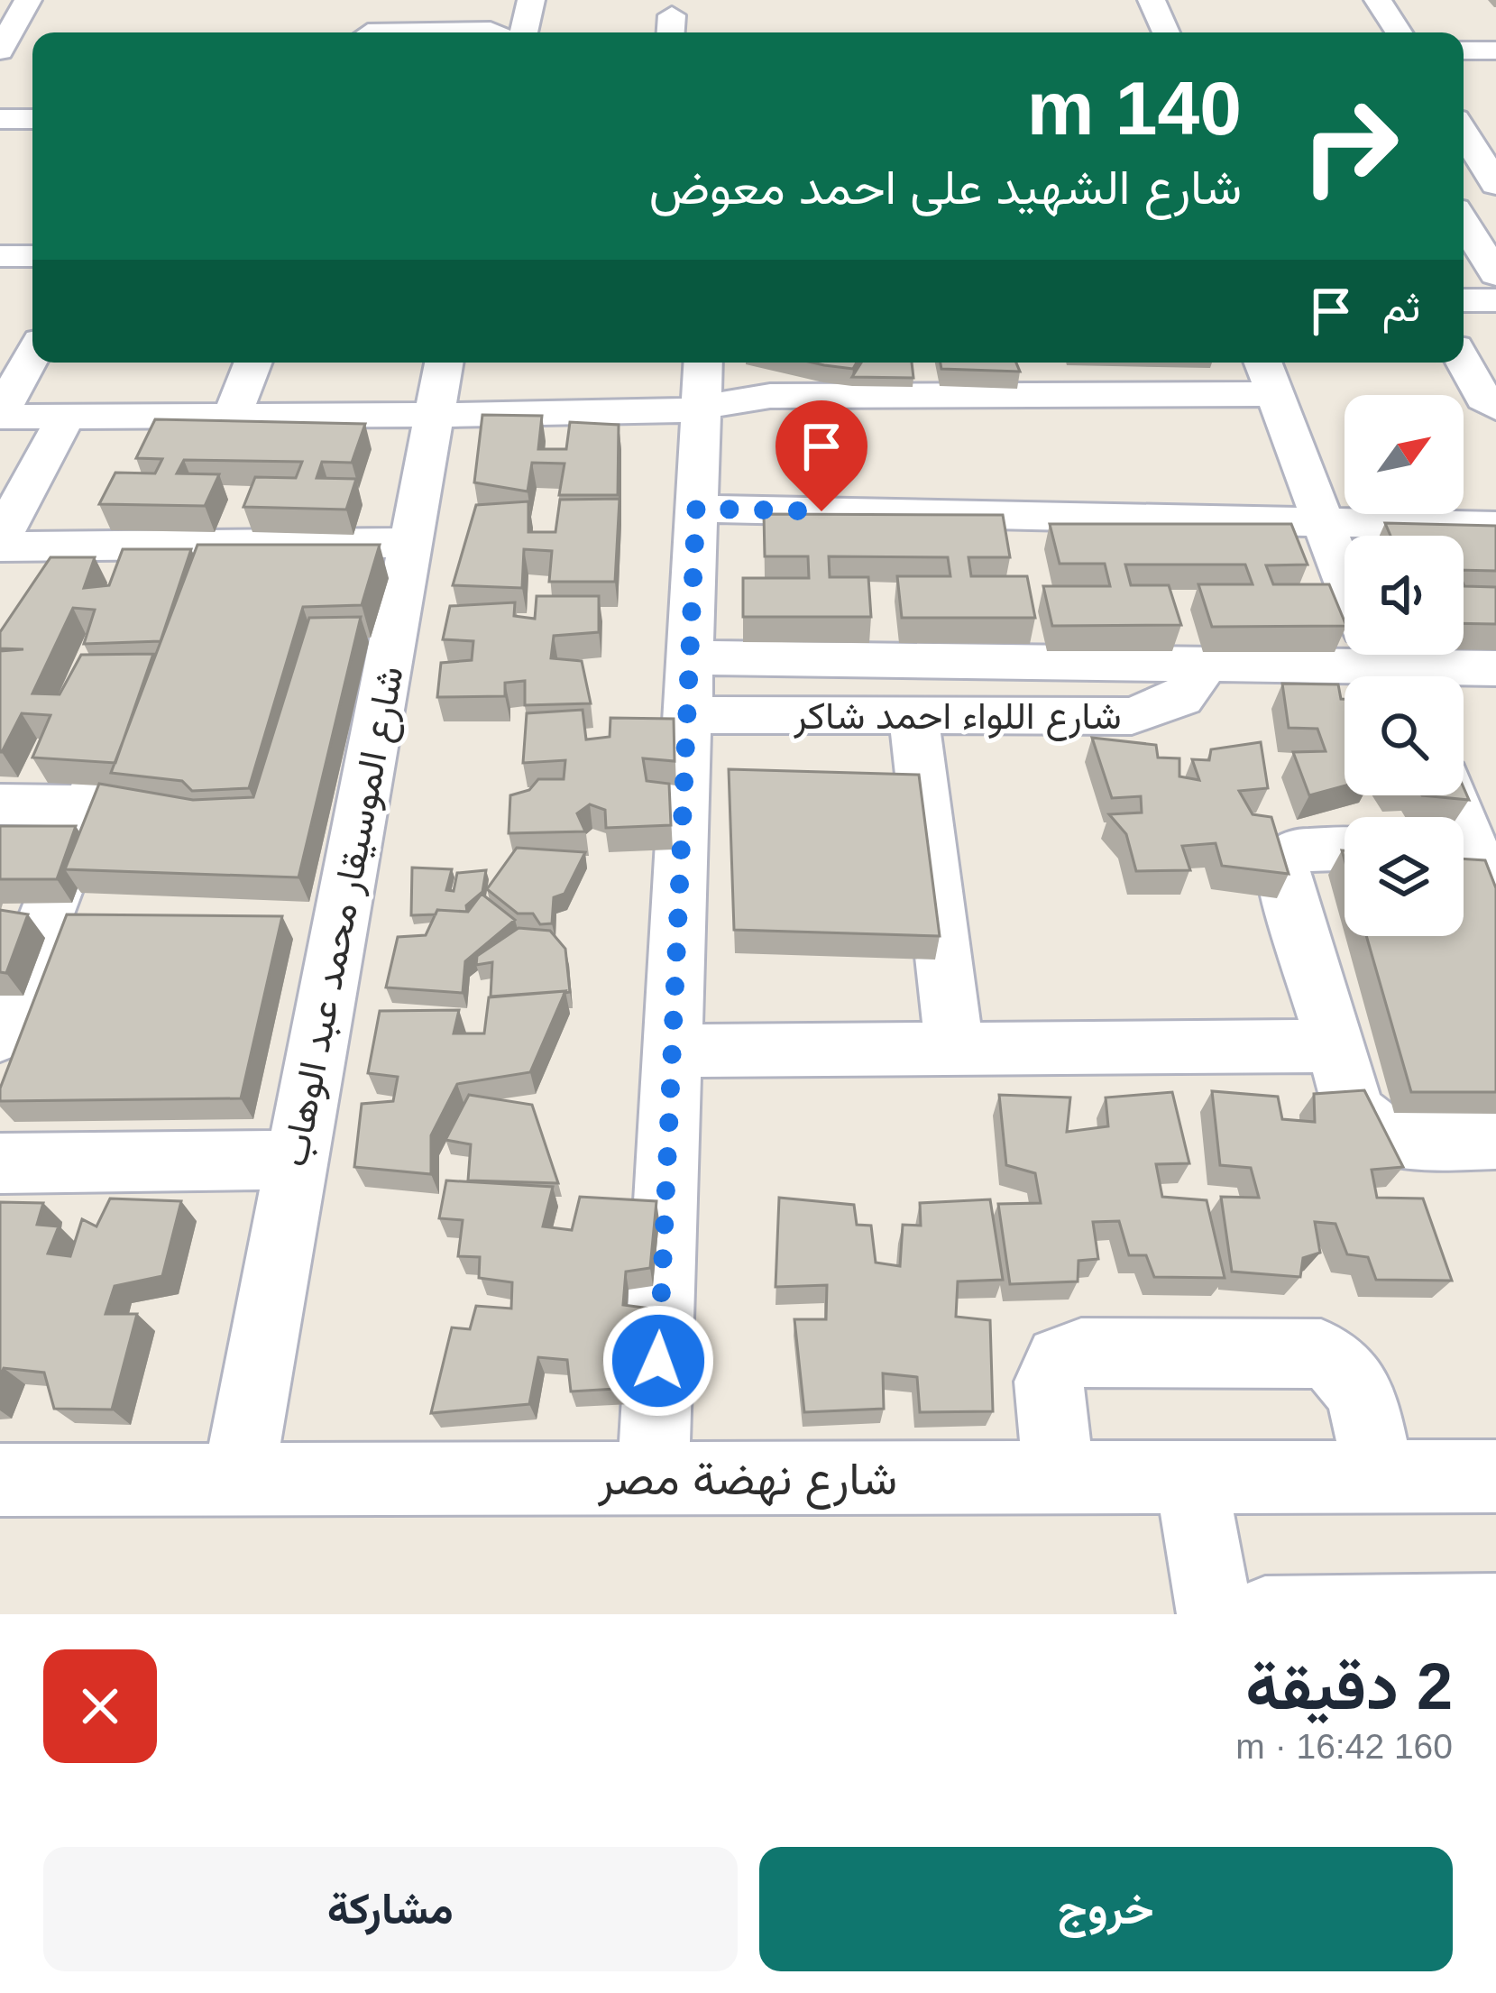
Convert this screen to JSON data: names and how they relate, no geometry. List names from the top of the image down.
{
  "streets": {
    "street": ["شارع اللواء احمد شاكر", "شارع الموسيقار محمد عبد الوهاب", "شارع نهضة مصر"]
  },
  "crossings": [
    ["شارع الموسيقار محمد عبد الوهاب", "شارع نهضة مصر"]
  ],
  "north": "top right",
  "page": {
    "turn": ["140 m", "شارع الشهيد على احمد معوض"],
    "then": "ثم",
    "heading": ["2 دقيقة", "160 m · 16:42"],
    "buttons": ["خروج", "مشاركة"]
  }
}
